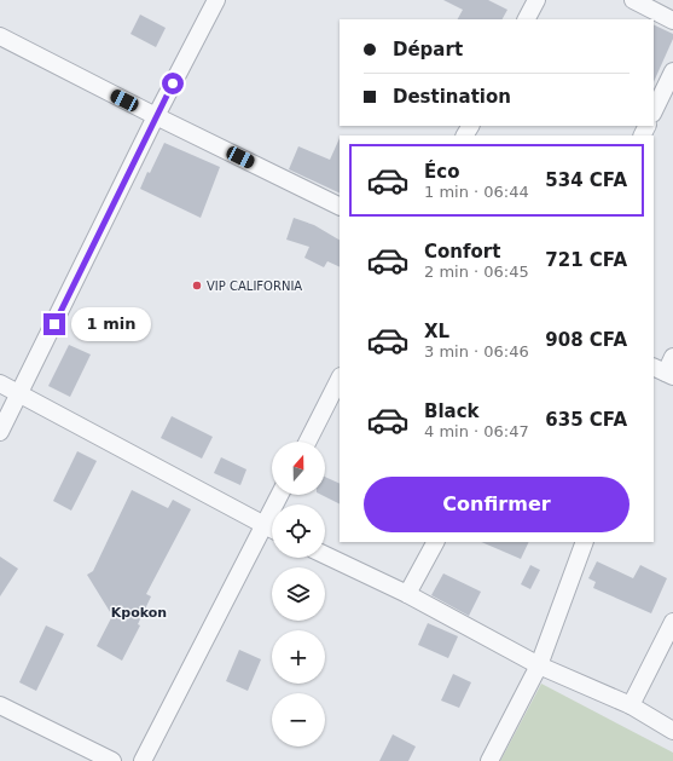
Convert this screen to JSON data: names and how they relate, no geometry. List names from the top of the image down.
{
  "districts": ["Kpokon"],
  "places": ["VIP CALIFORNIA"],
  "north": "top",
  "page": {
    "banner": ["Départ", "Destination"],
    "list": [
      {
        "name": "Éco",
        "note": "1 min · 06:44",
        "value": "534 CFA"
      },
      {
        "name": "Confort",
        "note": "2 min · 06:45",
        "value": "721 CFA"
      },
      {
        "name": "XL",
        "note": "3 min · 06:46",
        "value": "908 CFA"
      },
      {
        "name": "Black",
        "note": "4 min · 06:47",
        "value": "635 CFA"
      }
    ],
    "bubble": "1 min",
    "map_buttons": ["+", "−"],
    "buttons": "Confirmer"
  }
}
